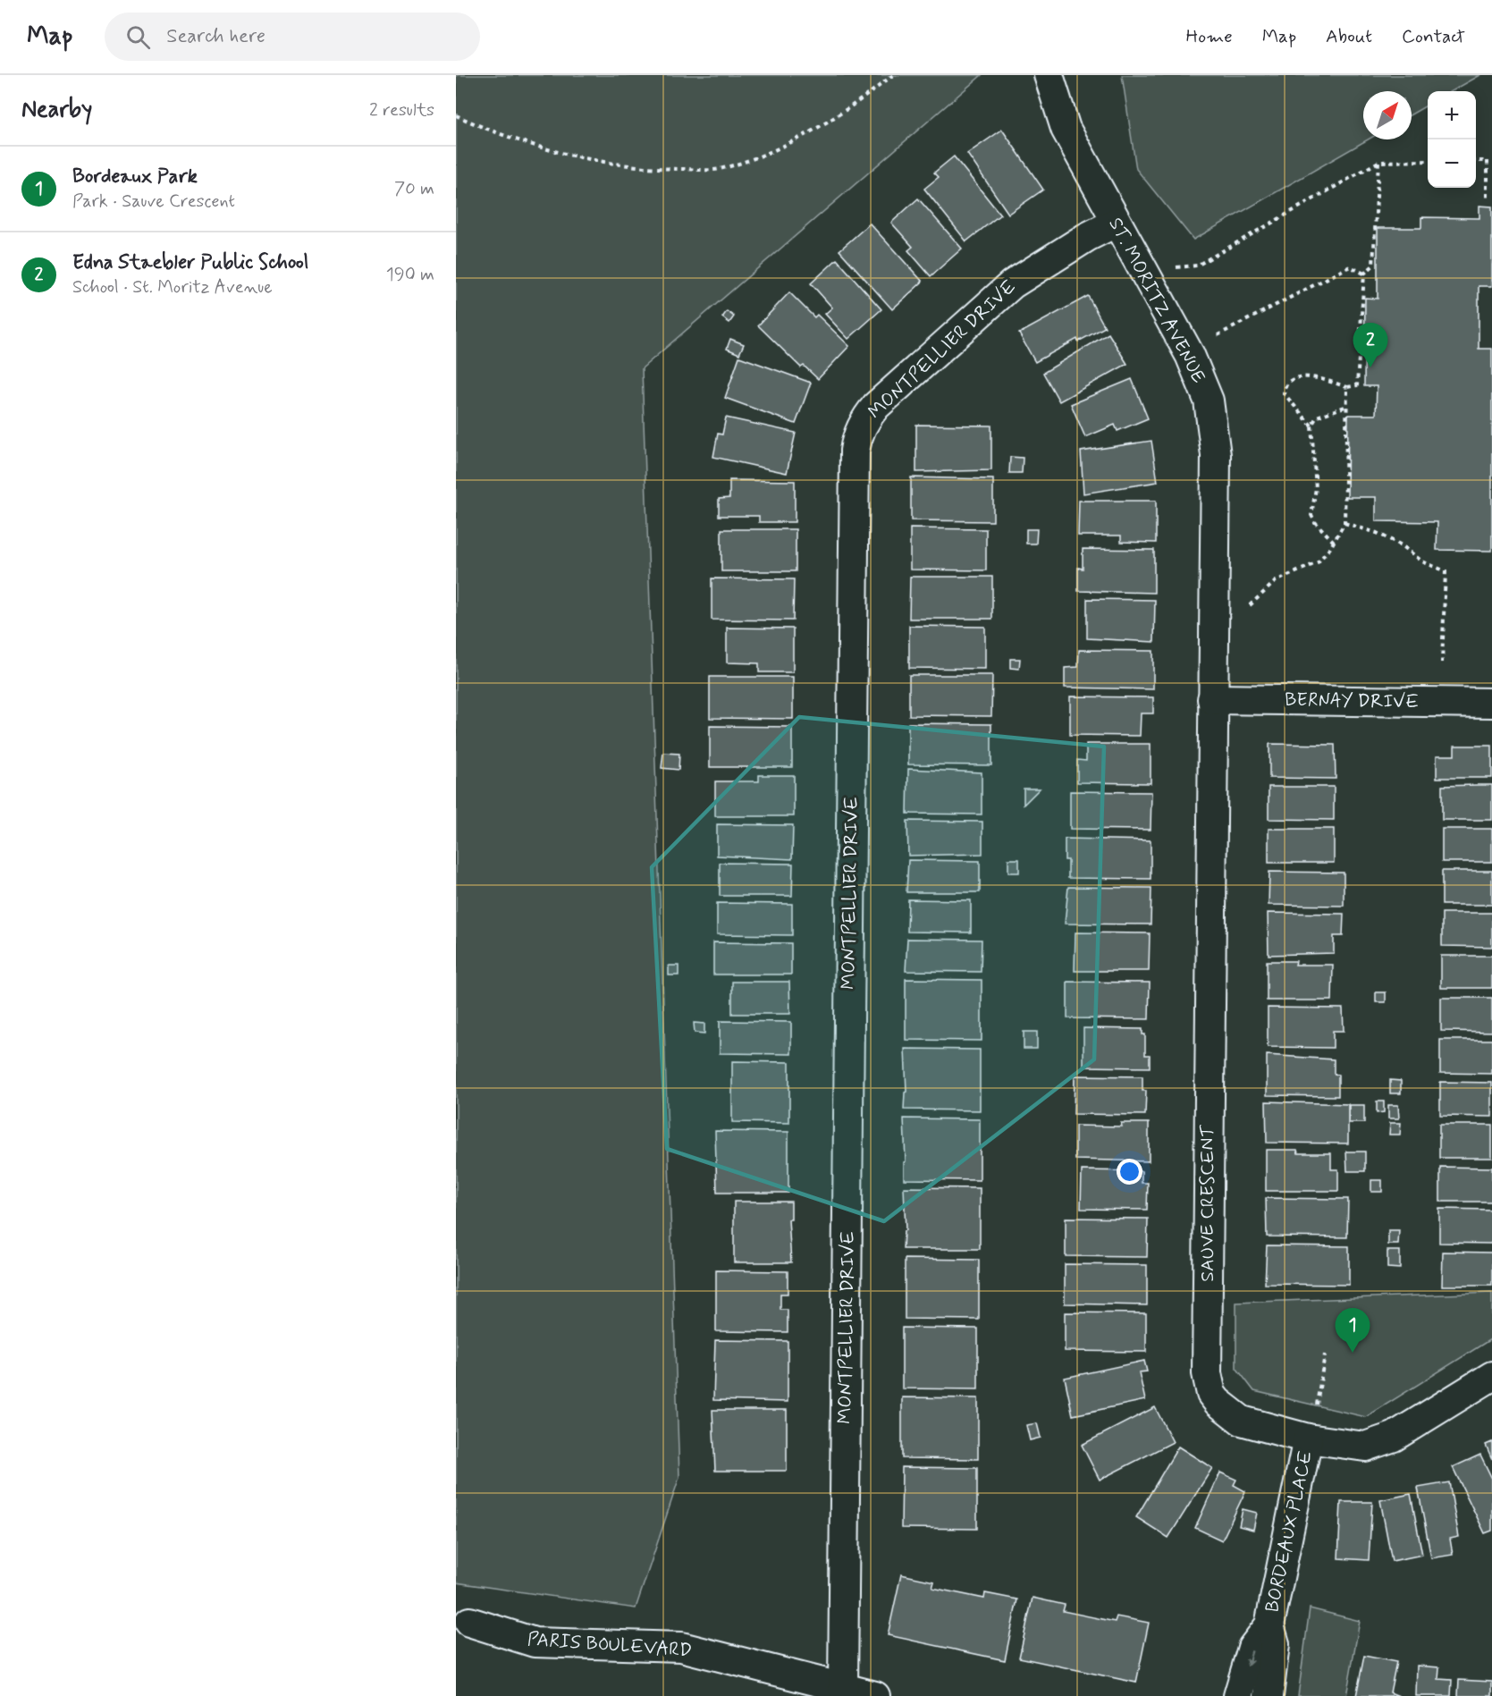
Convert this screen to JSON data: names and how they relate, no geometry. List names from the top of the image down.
{
  "streets": {
    "street": [
      "ST. MORITZ AVENUE",
      "MONTPELLIER DRIVE",
      "BERNAY DRIVE",
      "SAUVE CRESCENT",
      "BORDEAUX PLACE",
      "PARIS BOULEVARD"
    ]
  },
  "crossings": [
    ["ST. MORITZ AVENUE", "MONTPELLIER DRIVE"],
    ["ST. MORITZ AVENUE", "BERNAY DRIVE"],
    ["ST. MORITZ AVENUE", "SAUVE CRESCENT"],
    ["MONTPELLIER DRIVE", "PARIS BOULEVARD"],
    ["BERNAY DRIVE", "SAUVE CRESCENT"],
    ["SAUVE CRESCENT", "BORDEAUX PLACE"]
  ],
  "north": "top right",
  "page": {
    "header": "Map",
    "search": "Search here",
    "nav": [
      "Home",
      "Map",
      "About",
      "Contact"
    ],
    "heading": ["Nearby", "2 results"],
    "map_buttons": ["+", "−"],
    "list": [
      {
        "mark": "1",
        "name": "Bordeaux Park",
        "note": "Park · Sauve Crescent",
        "value": "70 m"
      },
      {
        "mark": "2",
        "name": "Edna Staebler Public School",
        "note": "School · St. Moritz Avenue",
        "value": "190 m"
      }
    ],
    "pins": ["2", "1"]
  }
}
